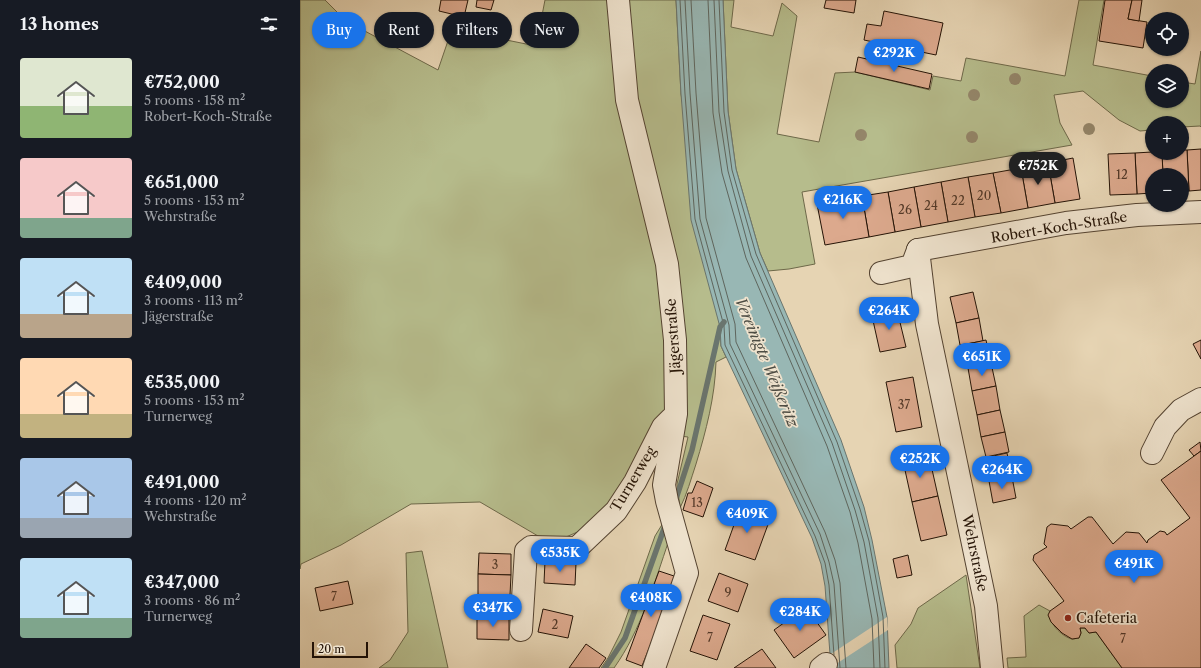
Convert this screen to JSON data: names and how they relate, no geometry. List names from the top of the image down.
{
  "streets": {
    "street": [
      "Robert-Koch-Straße",
      "Jägerstraße",
      "Turnerweg",
      "Wehrstraße"
    ]
  },
  "crossings": [
    ["Robert-Koch-Straße", "Wehrstraße"],
    ["Jägerstraße", "Turnerweg"]
  ],
  "water": ["Vereinigte Weißeritz"],
  "places": ["Cafeteria"],
  "house_numbers": [
    "12",
    "20",
    "22",
    "24",
    "26",
    "37",
    "13",
    "3",
    "9",
    "7",
    "2",
    "7",
    "7"
  ],
  "scale_bar": "20 m",
  "page": {
    "heading": "13 homes",
    "map_buttons": ["+", "−"],
    "chip": [
      "Buy",
      "Rent",
      "Filters",
      "New"
    ],
    "price": [
      "€292K",
      "€752K",
      "€216K",
      "€264K",
      "€651K",
      "€252K",
      "€264K",
      "€409K",
      "€535K",
      "€491K",
      "€408K",
      "€347K",
      "€284K"
    ],
    "list": [
      {
        "name": "€752,000",
        "note": "5 rooms · 158 m² · Robert-Koch-Straße"
      },
      {
        "name": "€651,000",
        "note": "5 rooms · 153 m² · Wehrstraße"
      },
      {
        "name": "€409,000",
        "note": "3 rooms · 113 m² · Jägerstraße"
      },
      {
        "name": "€535,000",
        "note": "5 rooms · 153 m² · Turnerweg"
      },
      {
        "name": "€491,000",
        "note": "4 rooms · 120 m² · Wehrstraße"
      },
      {
        "name": "€347,000",
        "note": "3 rooms · 86 m² · Turnerweg"
      }
    ],
    "scale": "20 m"
  }
}
